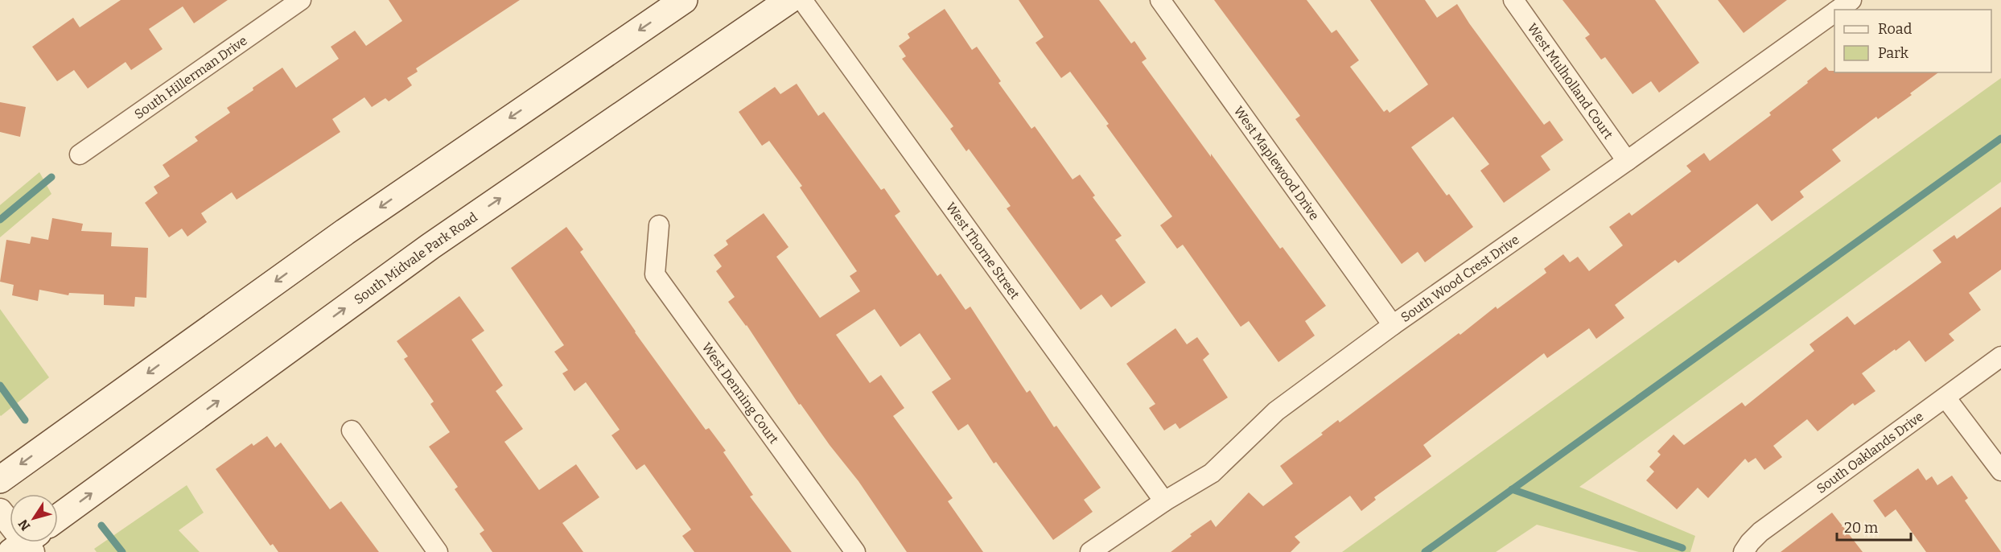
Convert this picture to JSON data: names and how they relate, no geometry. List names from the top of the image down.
{
  "streets": {
    "main road": ["South Midvale Park Road"],
    "street": [
      "South Hillerman Drive",
      "West Mulholland Court",
      "West Maplewood Drive",
      "West Thorne Street",
      "South Wood Crest Drive",
      "West Denning Court",
      "South Oaklands Drive"
    ]
  },
  "crossings": [
    ["West Mulholland Court", "South Wood Crest Drive"],
    ["West Maplewood Drive", "South Wood Crest Drive"],
    ["West Thorne Street", "South Wood Crest Drive"]
  ],
  "legend": ["Road", "Park"],
  "scale_bar": "20 m",
  "north": "bottom left"
}
